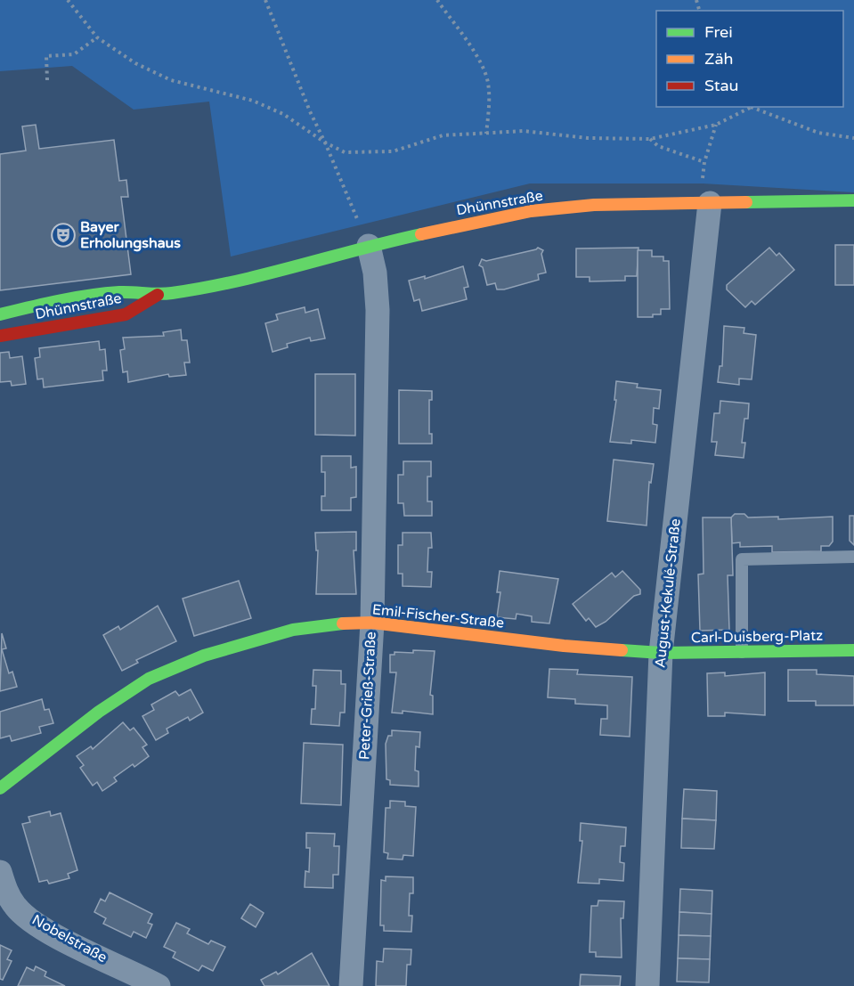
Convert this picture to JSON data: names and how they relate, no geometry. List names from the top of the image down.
{
  "streets": {
    "main road": ["Dhünnstraße", "Emil-Fischer-Straße", "Carl-Duisberg-Platz"],
    "street": ["August-Kekulé-Straße", "Peter-Grieß-Straße", "Nobelstraße"]
  },
  "crossings": [
    ["Dhünnstraße", "August-Kekulé-Straße"],
    ["Dhünnstraße", "Peter-Grieß-Straße"],
    ["August-Kekulé-Straße", "Emil-Fischer-Straße"],
    ["August-Kekulé-Straße", "Carl-Duisberg-Platz"],
    ["Emil-Fischer-Straße", "Carl-Duisberg-Platz"],
    ["Emil-Fischer-Straße", "Peter-Grieß-Straße"]
  ],
  "places": {
    "theatre": ["Bayer Erholungshaus"]
  },
  "legend": ["Frei", "Zäh", "Stau"]
}
